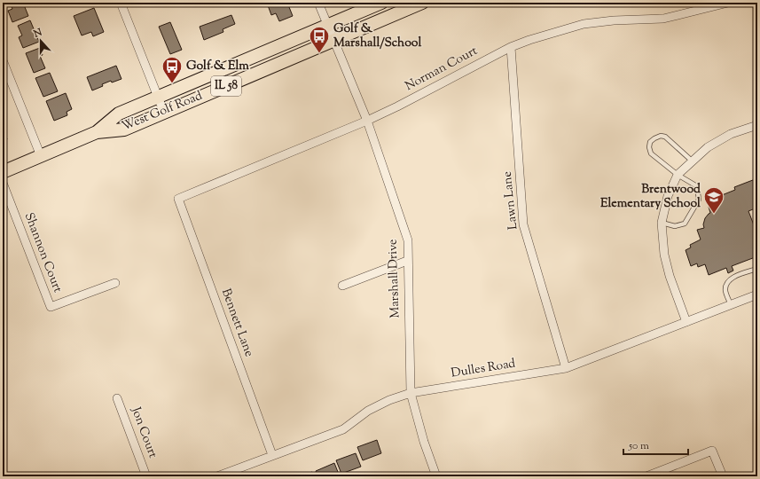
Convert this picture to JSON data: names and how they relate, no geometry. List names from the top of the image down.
{
  "streets": {
    "main road": ["IL 58", "West Golf Road"],
    "street": [
      "Norman Court",
      "Lawn Lane",
      "Shannon Court",
      "Marshall Drive",
      "Bennett Lane",
      "Dulles Road",
      "Jon Court"
    ]
  },
  "crossings": [
    ["Norman Court", "Lawn Lane"],
    ["Norman Court", "Marshall Drive"],
    ["Norman Court", "Bennett Lane"],
    ["West Golf Road", "Marshall Drive"],
    ["Lawn Lane", "Dulles Road"],
    ["Marshall Drive", "Dulles Road"],
    ["Bennett Lane", "Dulles Road"]
  ],
  "places": {
    "bus stop": ["Golf & Marshall/School", "Golf & Elm"],
    "school or university": ["Brentwood Elementary School"]
  },
  "scale_bar": "50 m",
  "north": "top"
}
